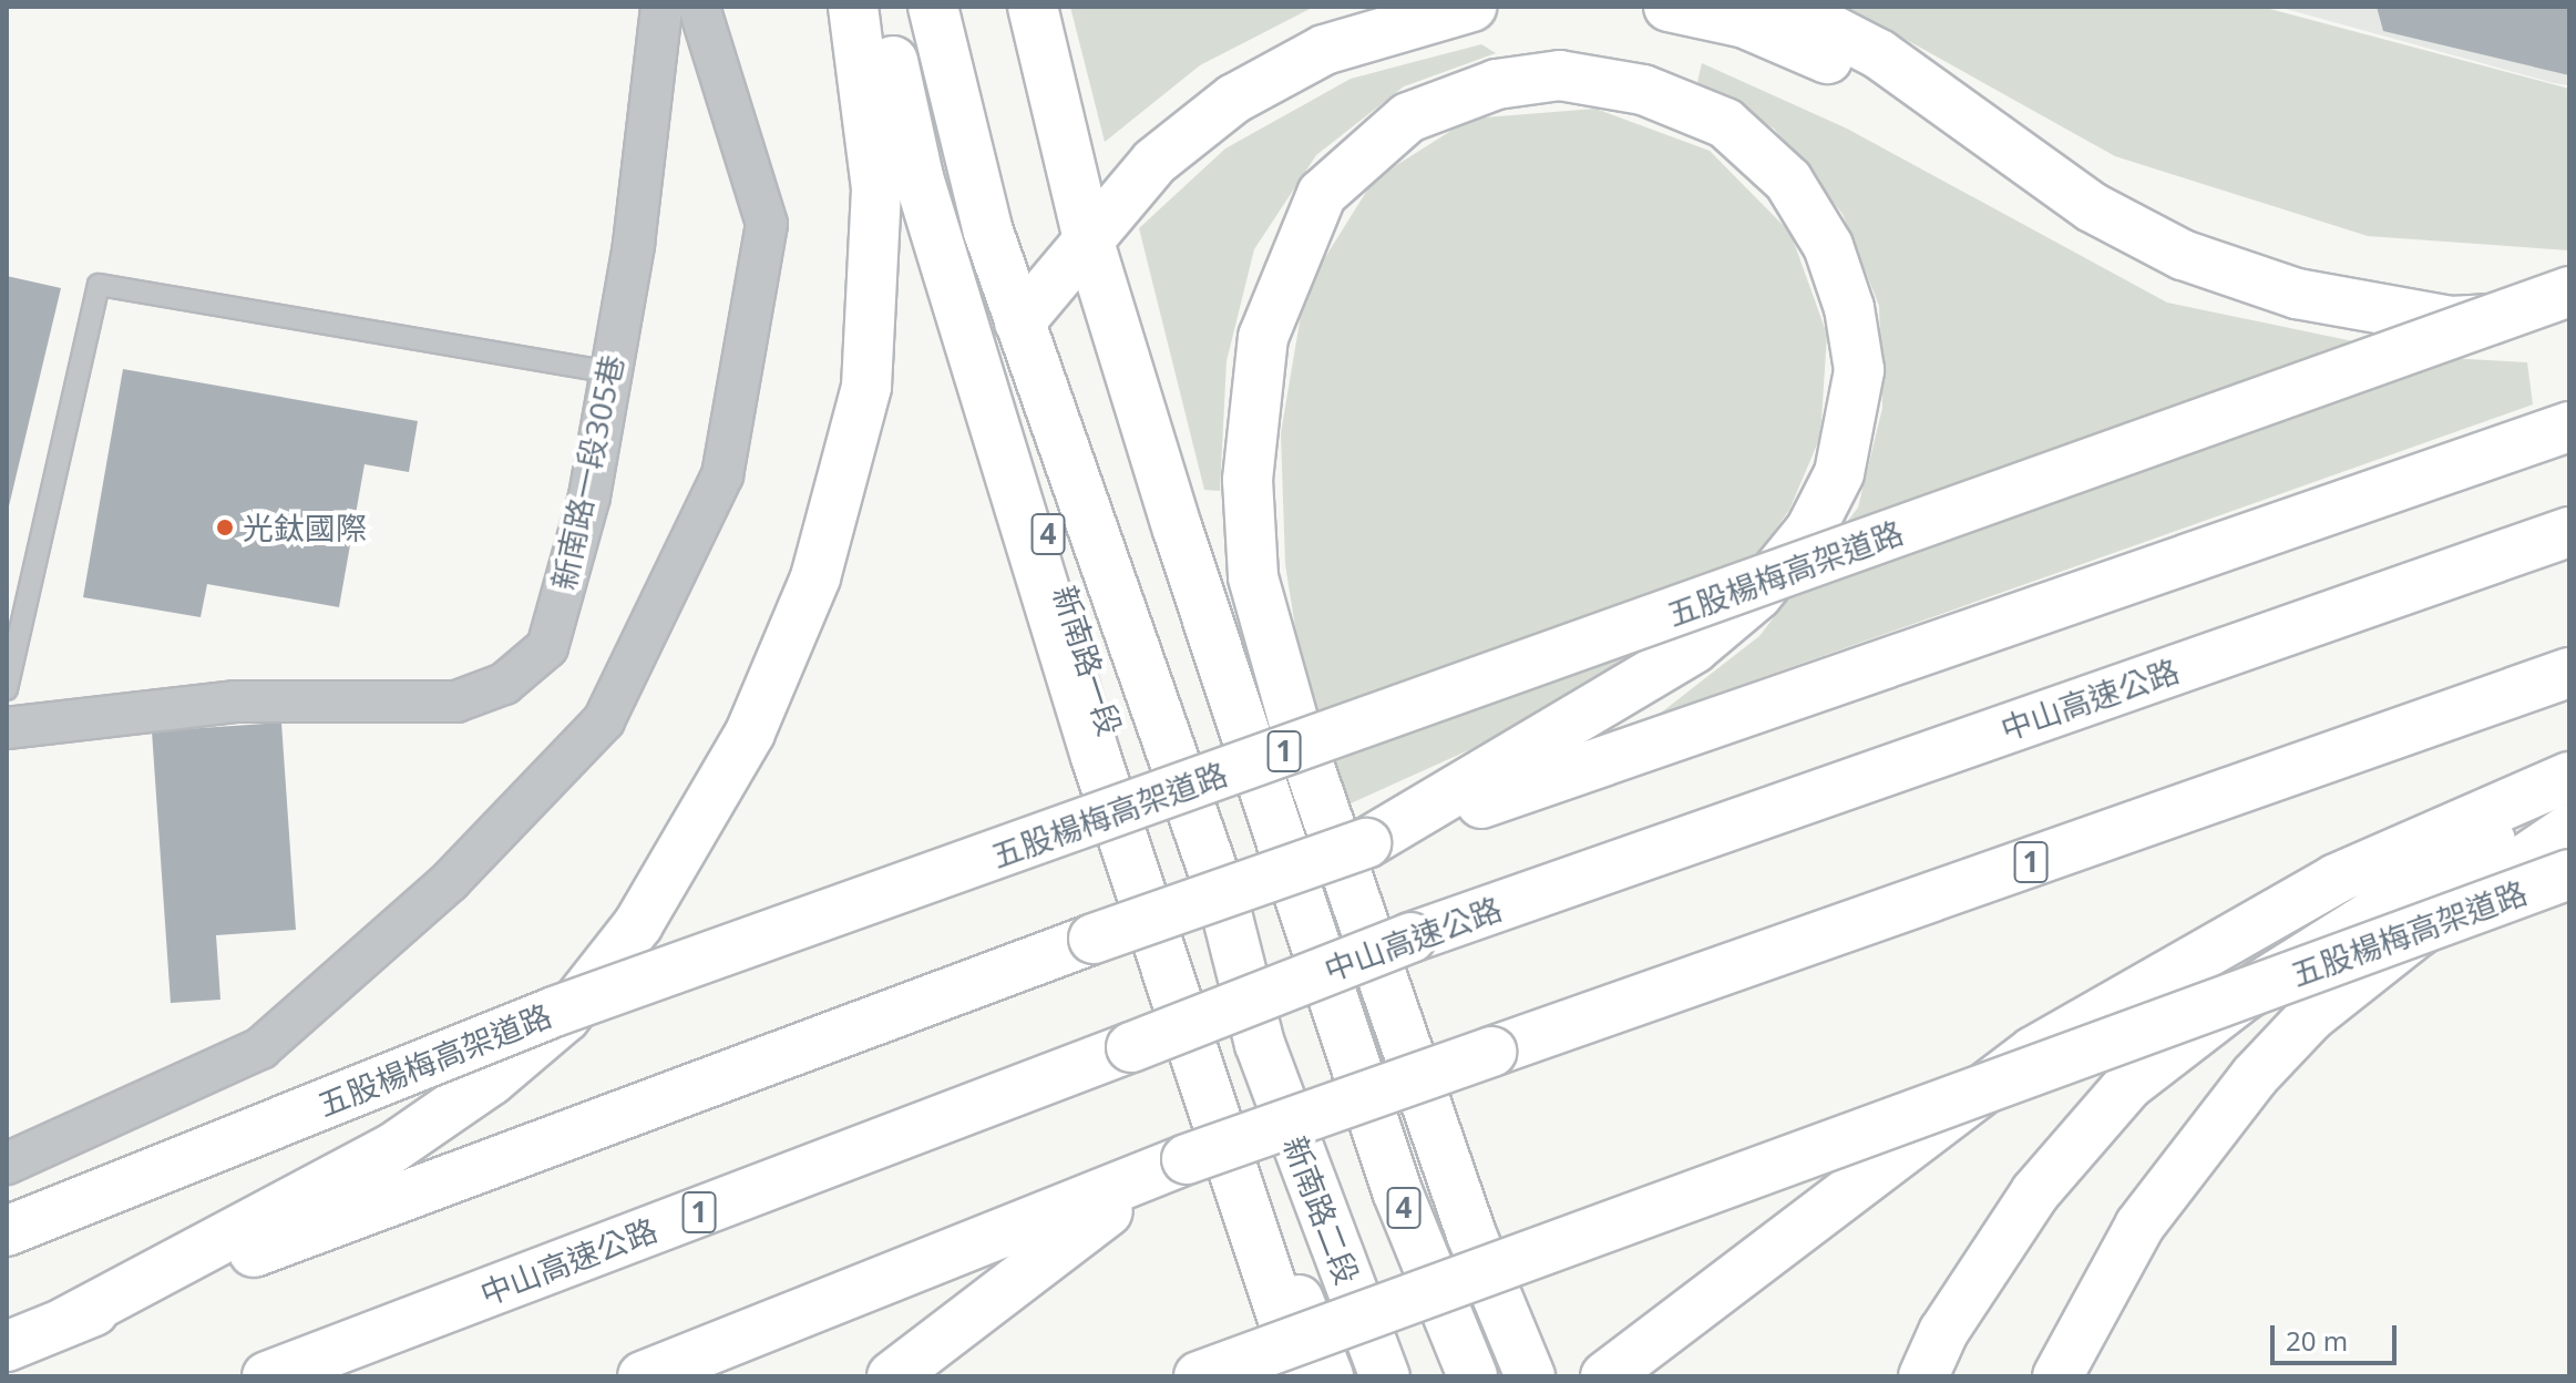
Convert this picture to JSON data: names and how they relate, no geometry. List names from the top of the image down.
{
  "streets": {
    "main road": [
      "4",
      "五股楊梅高架道路",
      "新南路一段",
      "中山高速公路",
      "1",
      "新南路二段"
    ],
    "street": ["新南路一段305巷"]
  },
  "crossings": [
    ["新南路一段", "新南路二段"]
  ],
  "places": ["光鈦國際"],
  "scale_bar": "20 m"
}
